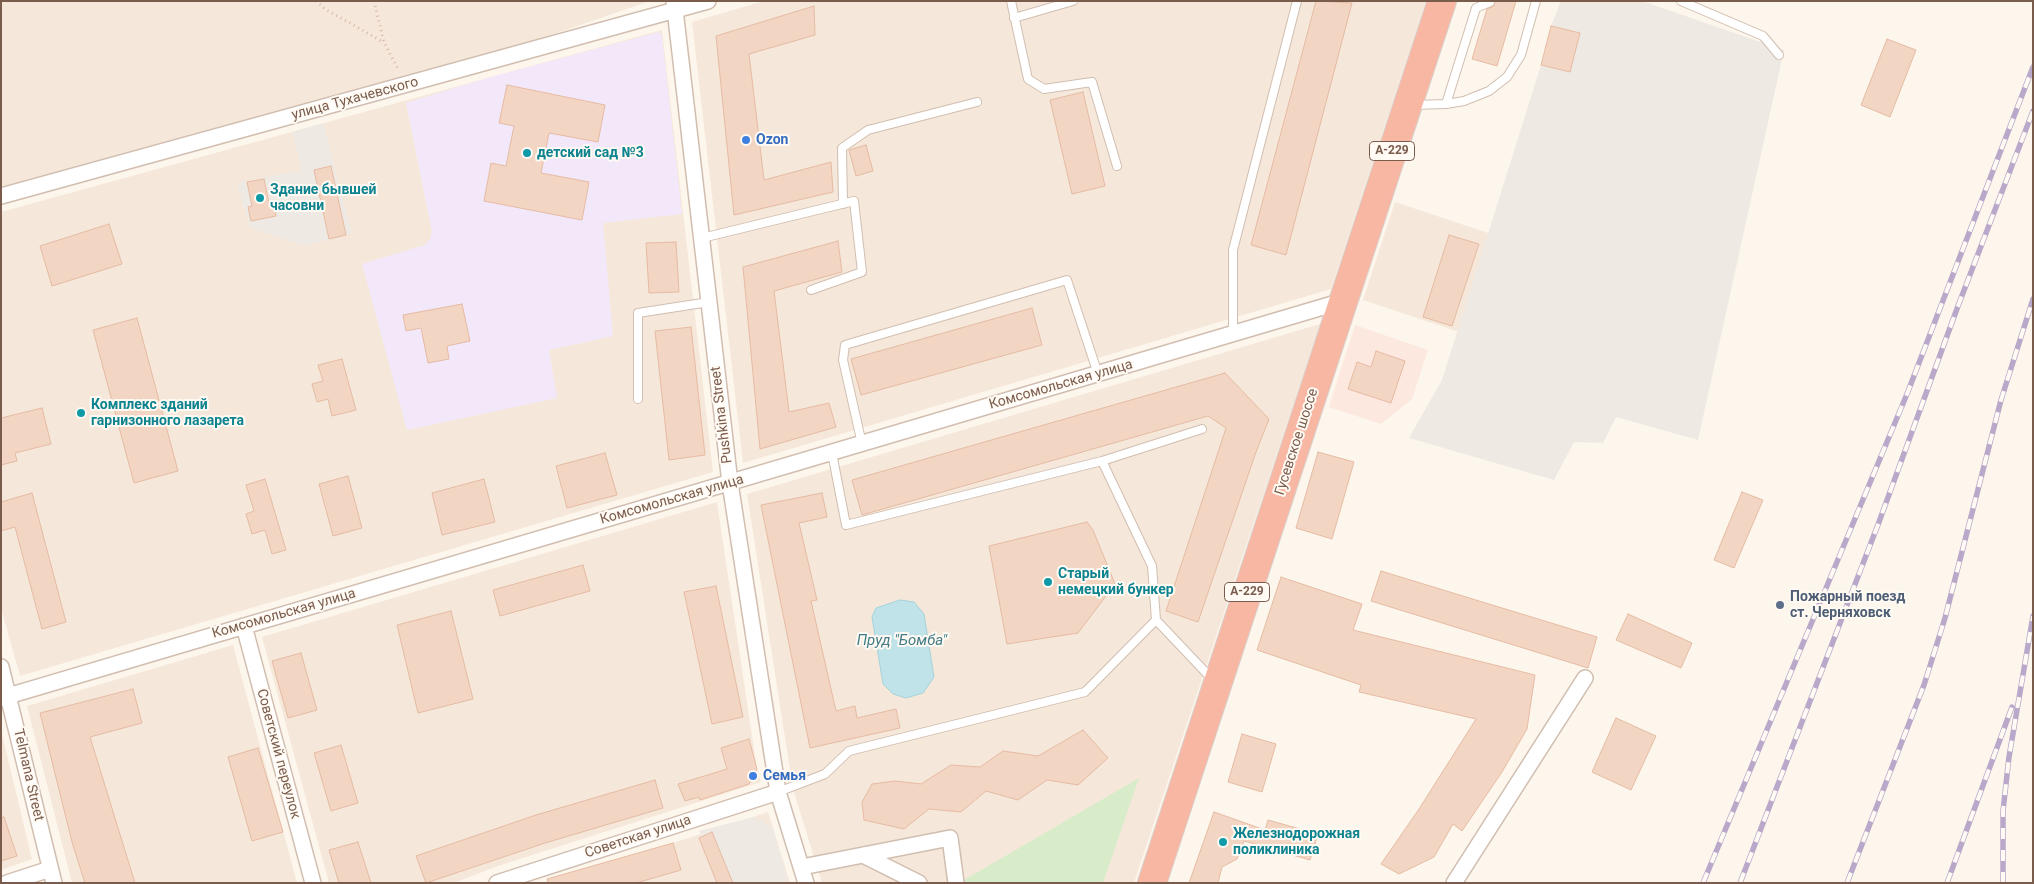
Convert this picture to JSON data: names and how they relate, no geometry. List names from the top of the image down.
{
  "streets": {
    "highway": ["А-229", "Гусевское шоссе"],
    "street": [
      "улица Тухачевского",
      "Комсомольская улица",
      "Pushkina Street",
      "Советский переулок",
      "Telmana Street",
      "Советская улица"
    ]
  },
  "crossings": [
    ["улица Тухачевского", "Pushkina Street"],
    ["Комсомольская улица", "Pushkina Street"],
    ["Комсомольская улица", "Гусевское шоссе"],
    ["Комсомольская улица", "Советский переулок"],
    ["Комсомольская улица", "Telmana Street"],
    ["Pushkina Street", "Советская улица"]
  ],
  "water": ["Пруд \"Бомба\""],
  "places": [
    "Ozon",
    "детский сад №3",
    "Здание бывшей часовни",
    "Комплекс зданий гарнизонного лазарета",
    "Старый немецкий бункер",
    "Пожарный поезд ст. Черняховск",
    "Семья",
    "Железнодорожная поликлиника"
  ]
}
